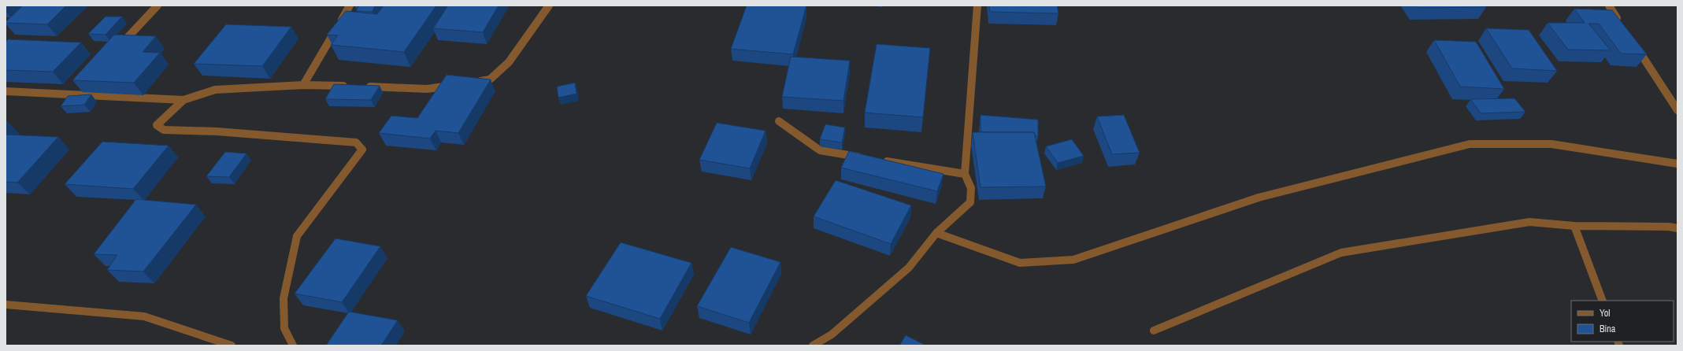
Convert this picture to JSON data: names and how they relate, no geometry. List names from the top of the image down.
{
  "legend": ["Yol", "Bina"]
}
